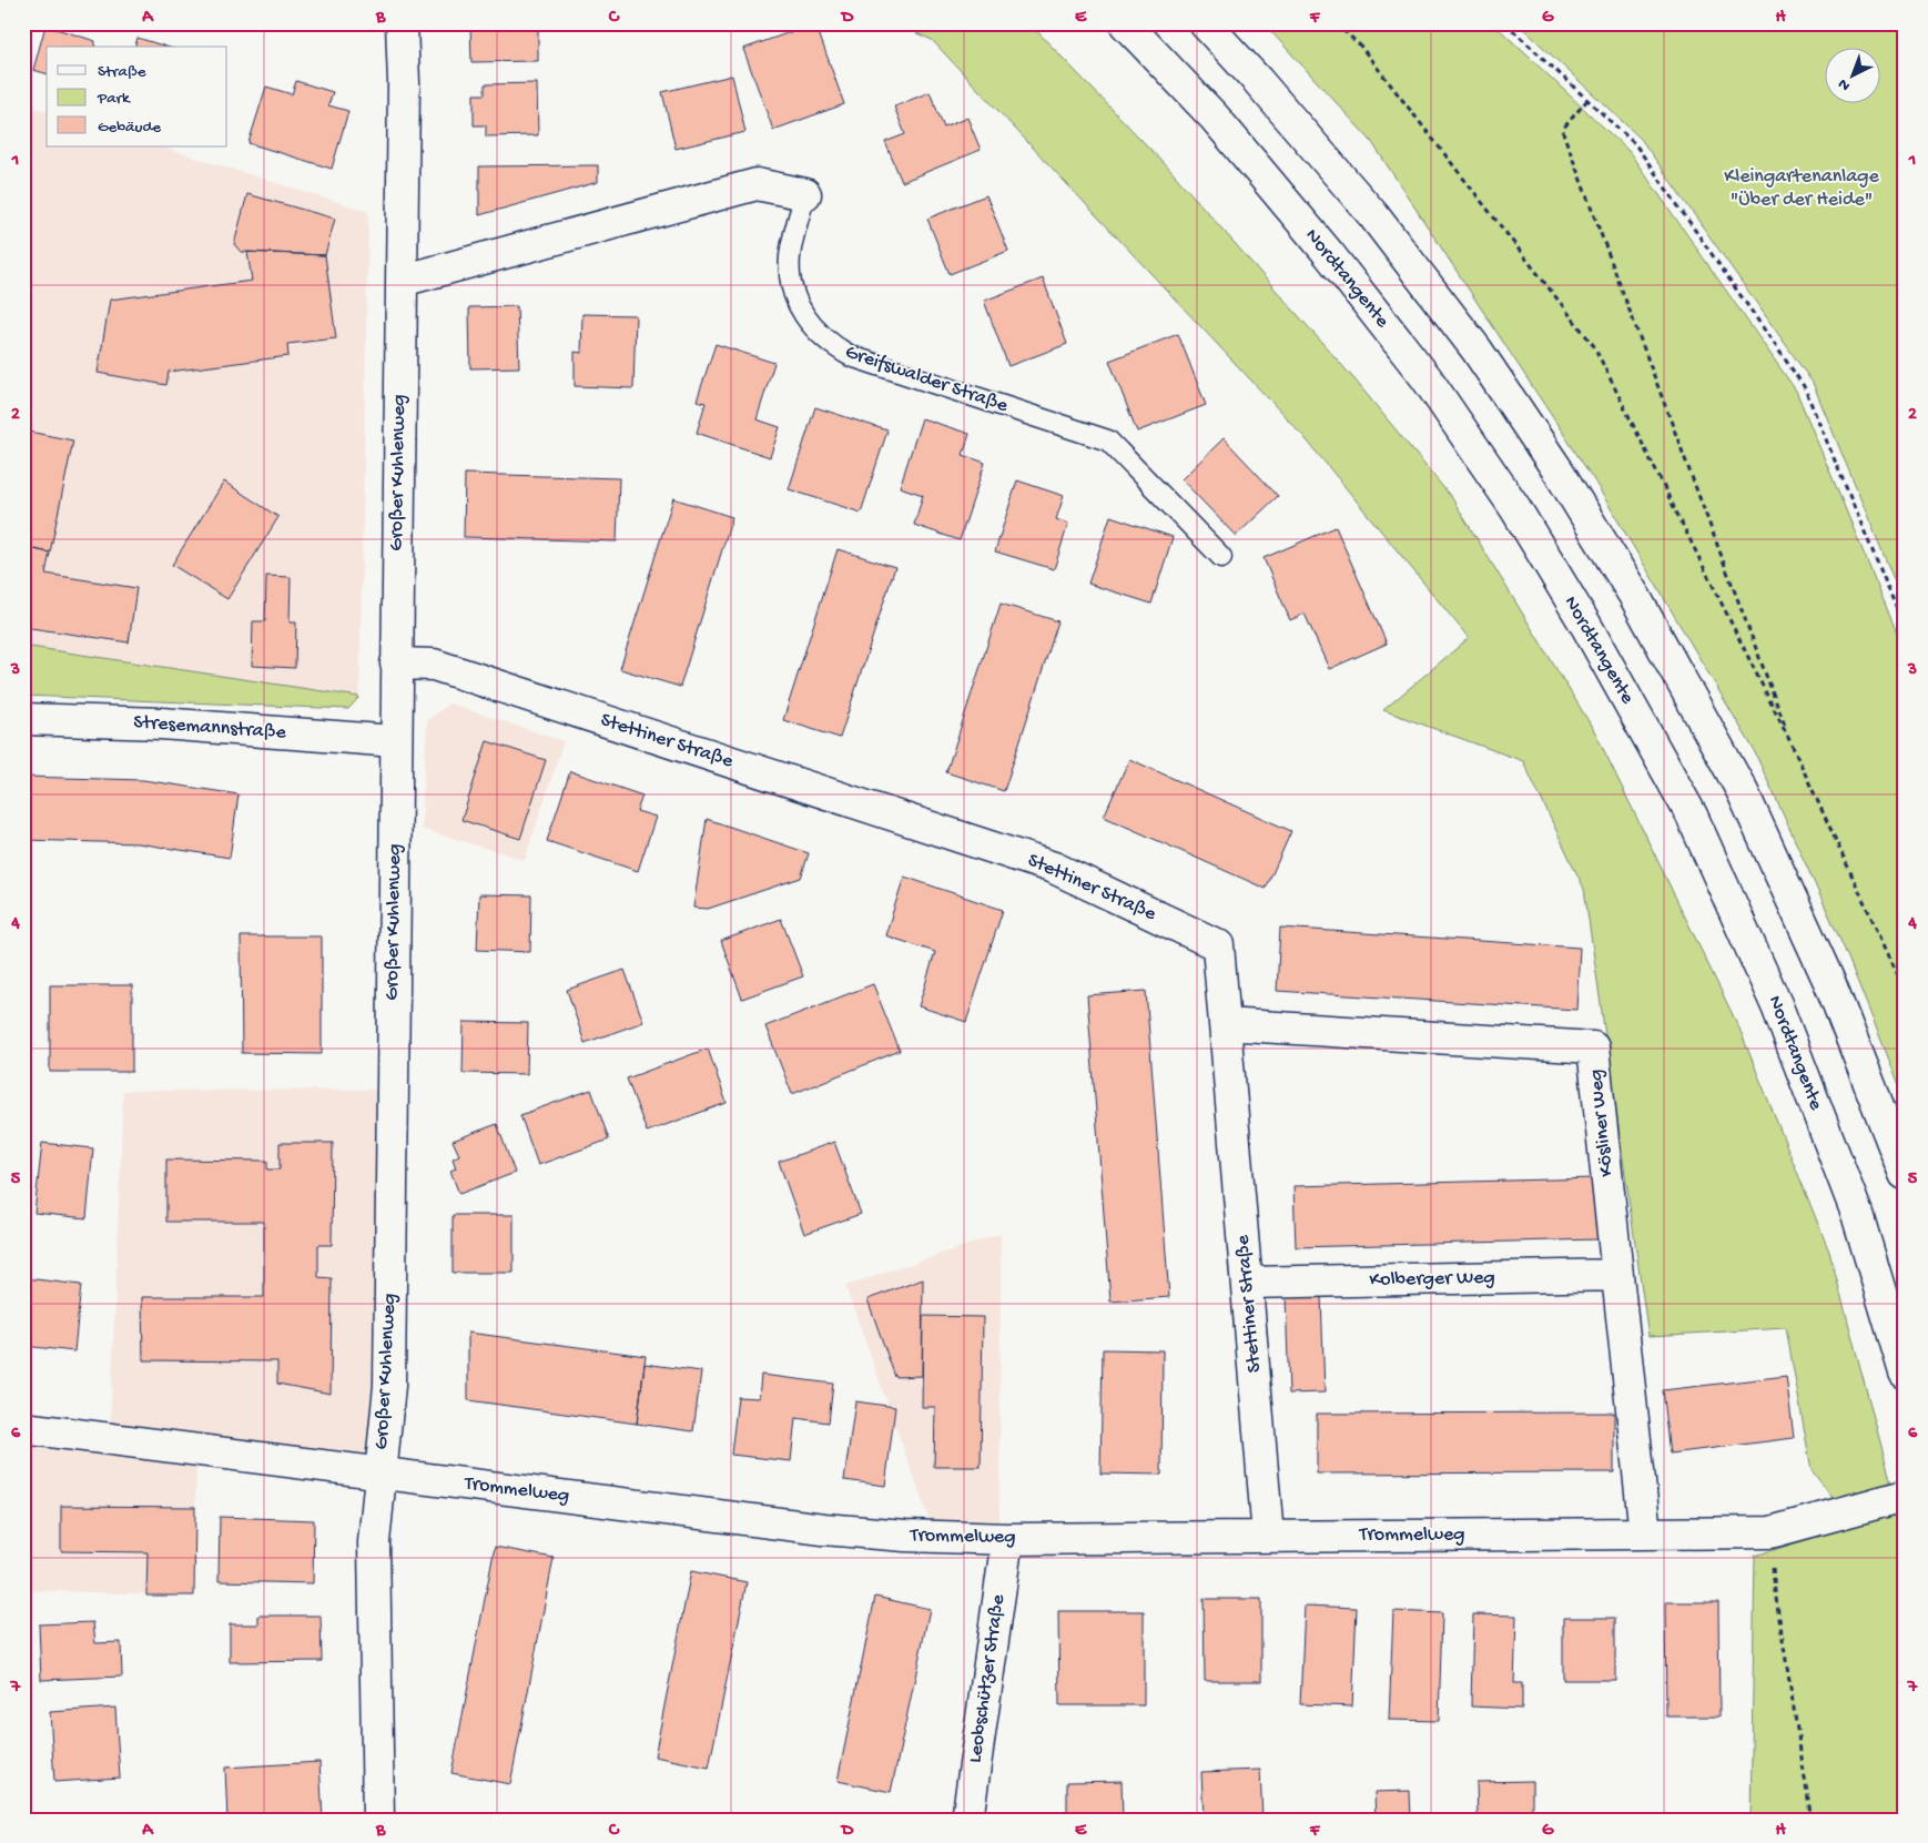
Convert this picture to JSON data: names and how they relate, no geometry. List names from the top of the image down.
{
  "streets": {
    "main road": [
      "Nordtangente",
      "Greifswalder Straße",
      "Großer Kuhlenweg",
      "Stresemannstraße",
      "Stettiner Straße",
      "Kösliner Weg",
      "Kolberger Weg",
      "Trommelweg",
      "Leobschützer Straße"
    ]
  },
  "crossings": [
    ["Greifswalder Straße", "Großer Kuhlenweg"],
    ["Großer Kuhlenweg", "Stresemannstraße"],
    ["Großer Kuhlenweg", "Stettiner Straße"],
    ["Großer Kuhlenweg", "Trommelweg"],
    ["Stettiner Straße", "Kösliner Weg"],
    ["Stettiner Straße", "Kolberger Weg"],
    ["Stettiner Straße", "Trommelweg"],
    ["Kösliner Weg", "Kolberger Weg"],
    ["Kösliner Weg", "Trommelweg"],
    ["Trommelweg", "Leobschützer Straße"]
  ],
  "parks": ["Kleingartenanlage \"Über der Heide\""],
  "legend": ["Straße", "Park", "Gebäude"],
  "north": "bottom left",
  "grid": {
    "columns": [
      "A",
      "B",
      "C",
      "D",
      "E",
      "F",
      "G",
      "H"
    ],
    "rows": [
      "1",
      "2",
      "3",
      "4",
      "5",
      "6",
      "7"
    ]
  }
}
